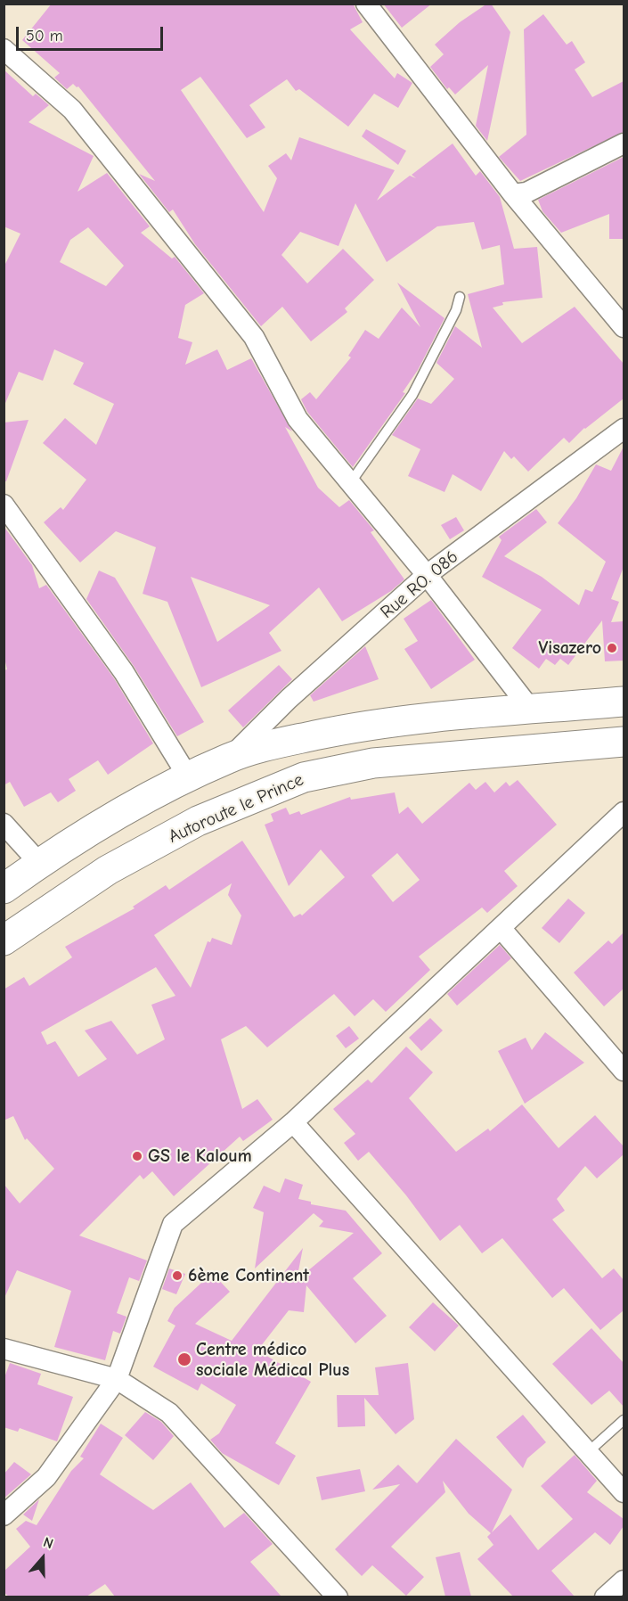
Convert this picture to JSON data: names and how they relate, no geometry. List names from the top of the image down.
{
  "streets": {
    "main road": ["Autoroute le Prince"],
    "street": ["Rue RO. 086"]
  },
  "places": [
    "Visazero",
    "GS le Kaloum",
    "6ème Continent",
    "Centre médico sociale Médical Plus"
  ],
  "scale_bar": "50 m",
  "north": "top"
}
